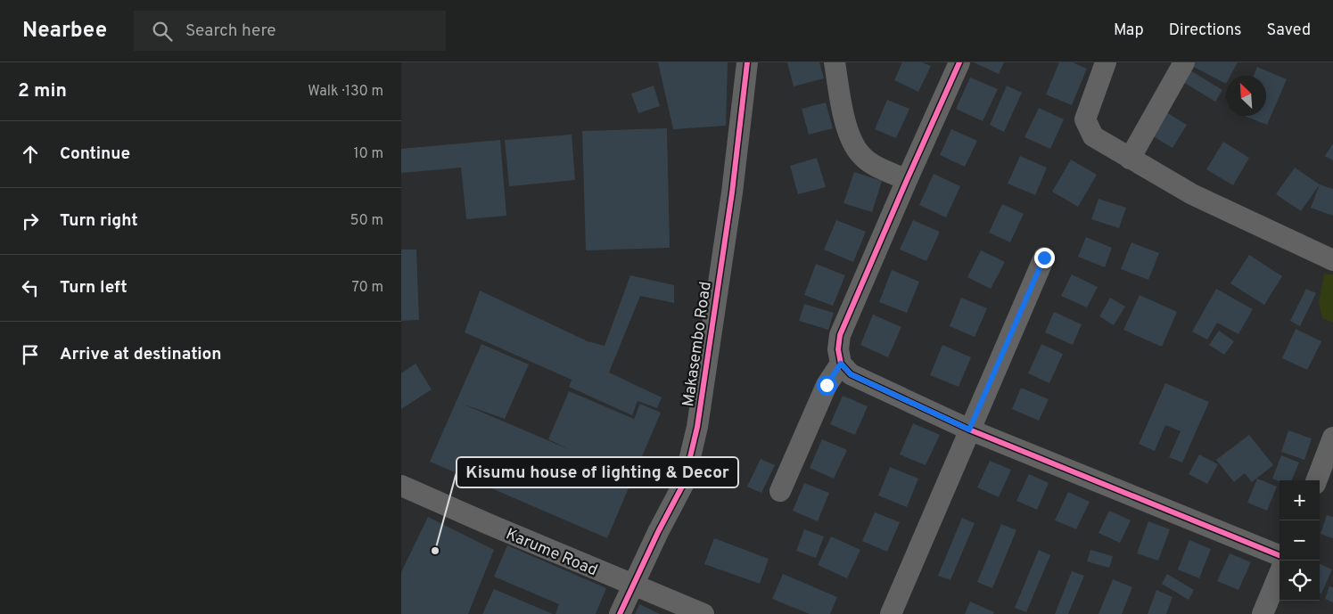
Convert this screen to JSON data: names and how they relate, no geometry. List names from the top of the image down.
{
  "streets": {
    "street": ["Makasembo Road", "Karume Road"]
  },
  "crossings": [
    ["Makasembo Road", "Karume Road"]
  ],
  "places": ["Kisumu house of lighting & Decor"],
  "north": "top left",
  "page": {
    "header": "Nearbee",
    "search": "Search here",
    "nav": ["Map", "Directions", "Saved"],
    "heading": ["2 min", "Walk · 130 m"],
    "list": [
      ["Continue", "10 m"],
      ["Turn right", "50 m"],
      ["Turn left", "70 m"],
      "Arrive at destination"
    ],
    "map_buttons": ["+", "−"]
  }
}
